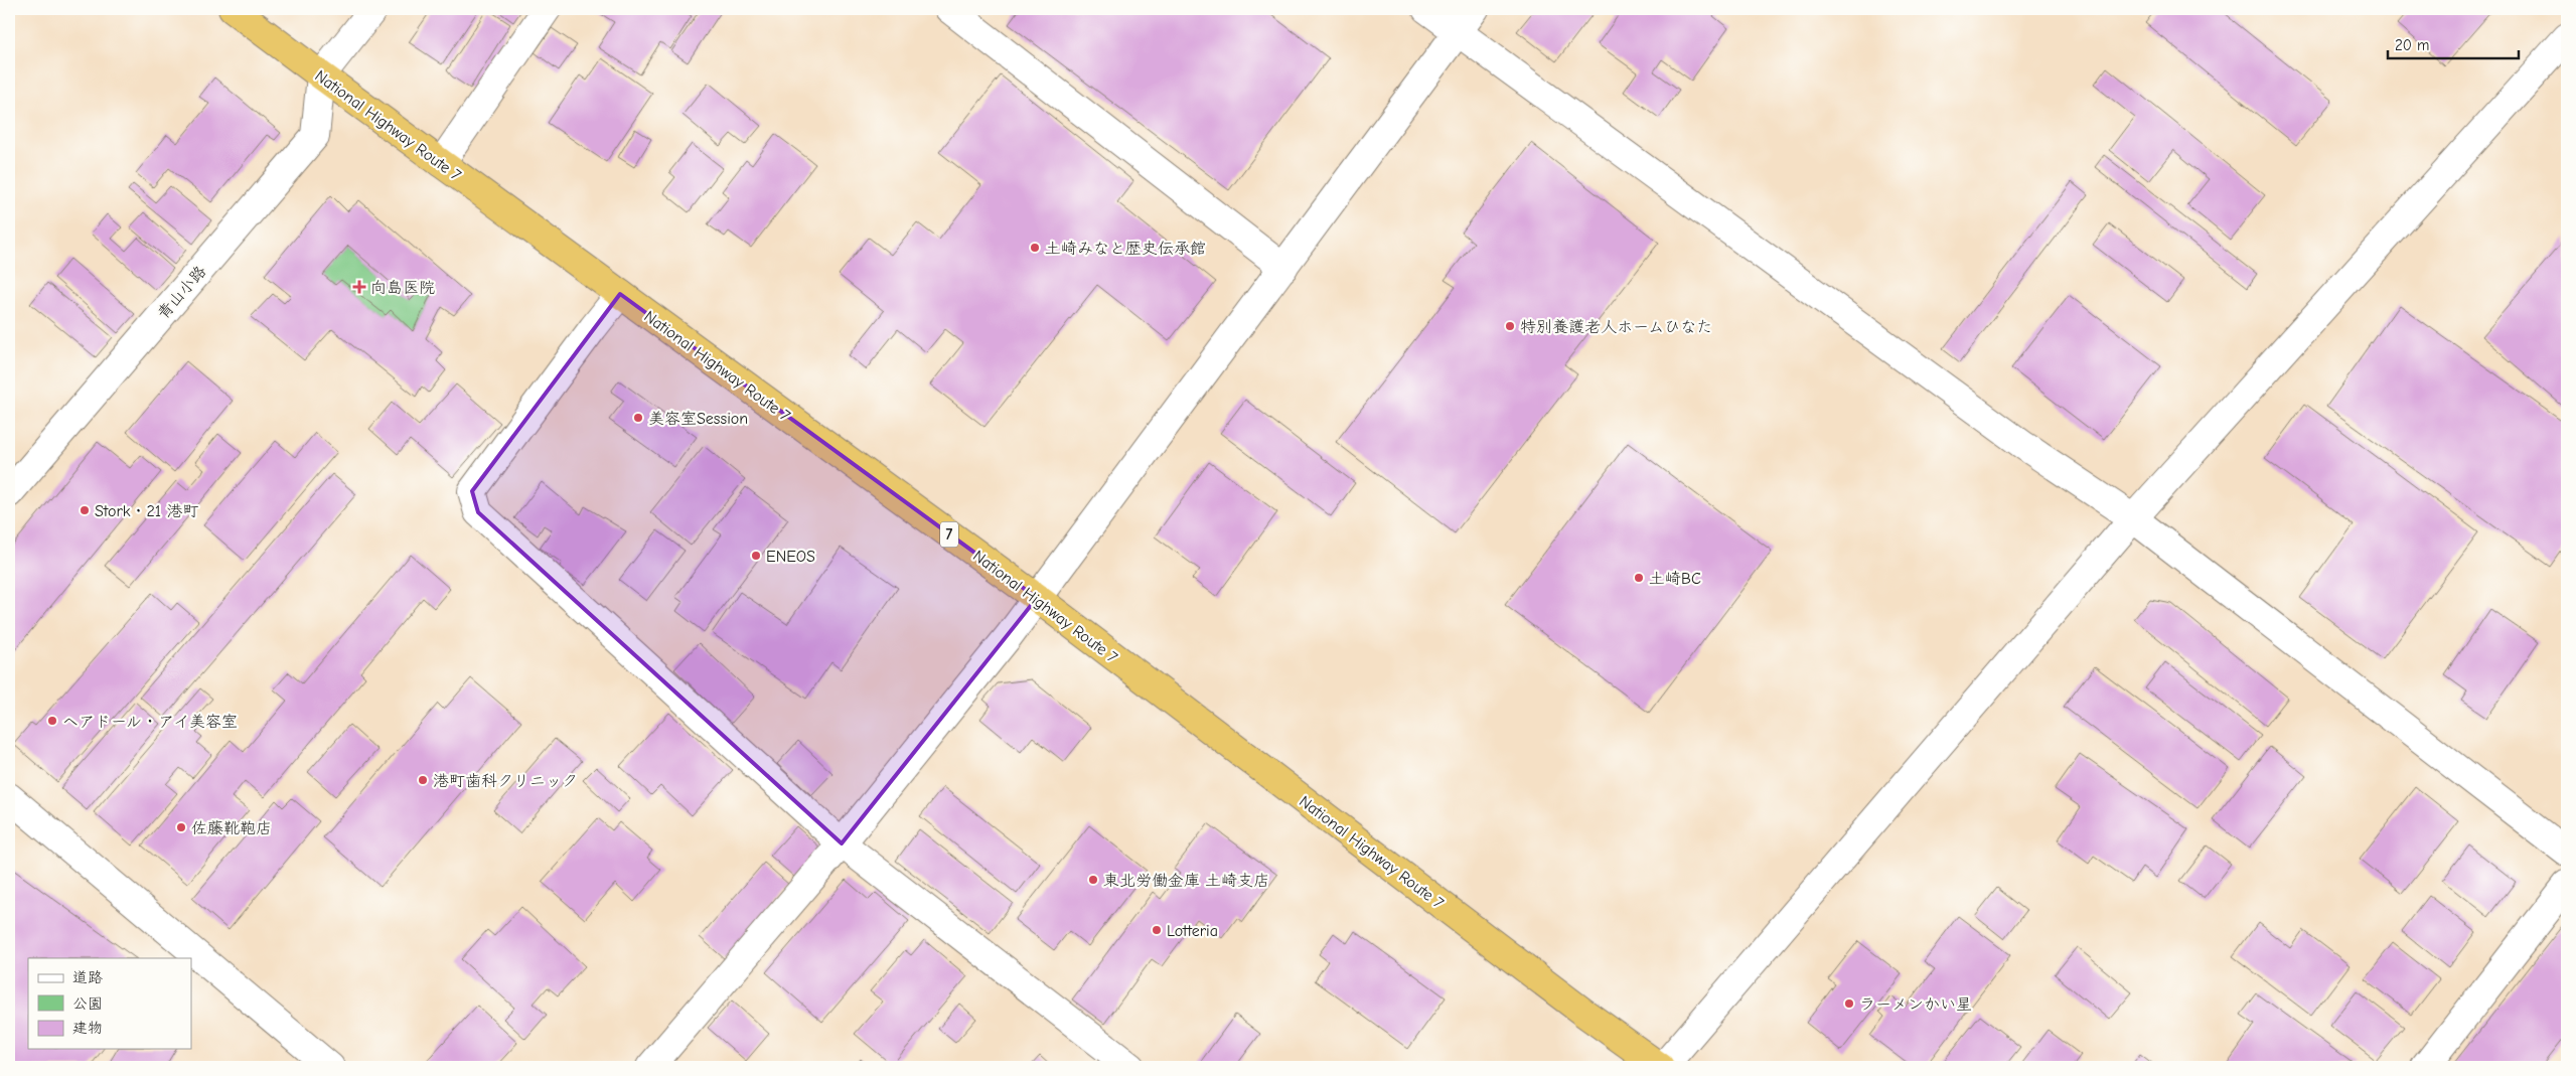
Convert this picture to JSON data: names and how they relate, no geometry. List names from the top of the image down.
{
  "streets": {
    "highway": ["National Highway Route 7", "7"],
    "street": ["青山小路"]
  },
  "crossings": [
    ["National Highway Route 7", "青山小路"]
  ],
  "places": {
    "other": [
      "土崎みなと歴史伝承館",
      "特別養護老人ホームひなた",
      "美容室Session",
      "Stork・21 港町",
      "ENEOS",
      "土崎BC",
      "ヘアドール・アイ美容室",
      "港町歯科クリニック",
      "佐藤靴鞄店",
      "東北労働金庫 土崎支店",
      "Lotteria",
      "ラーメンかい星"
    ],
    "health": ["向島医院"]
  },
  "legend": ["道路", "公園", "建物"],
  "scale_bar": "20 m"
}
